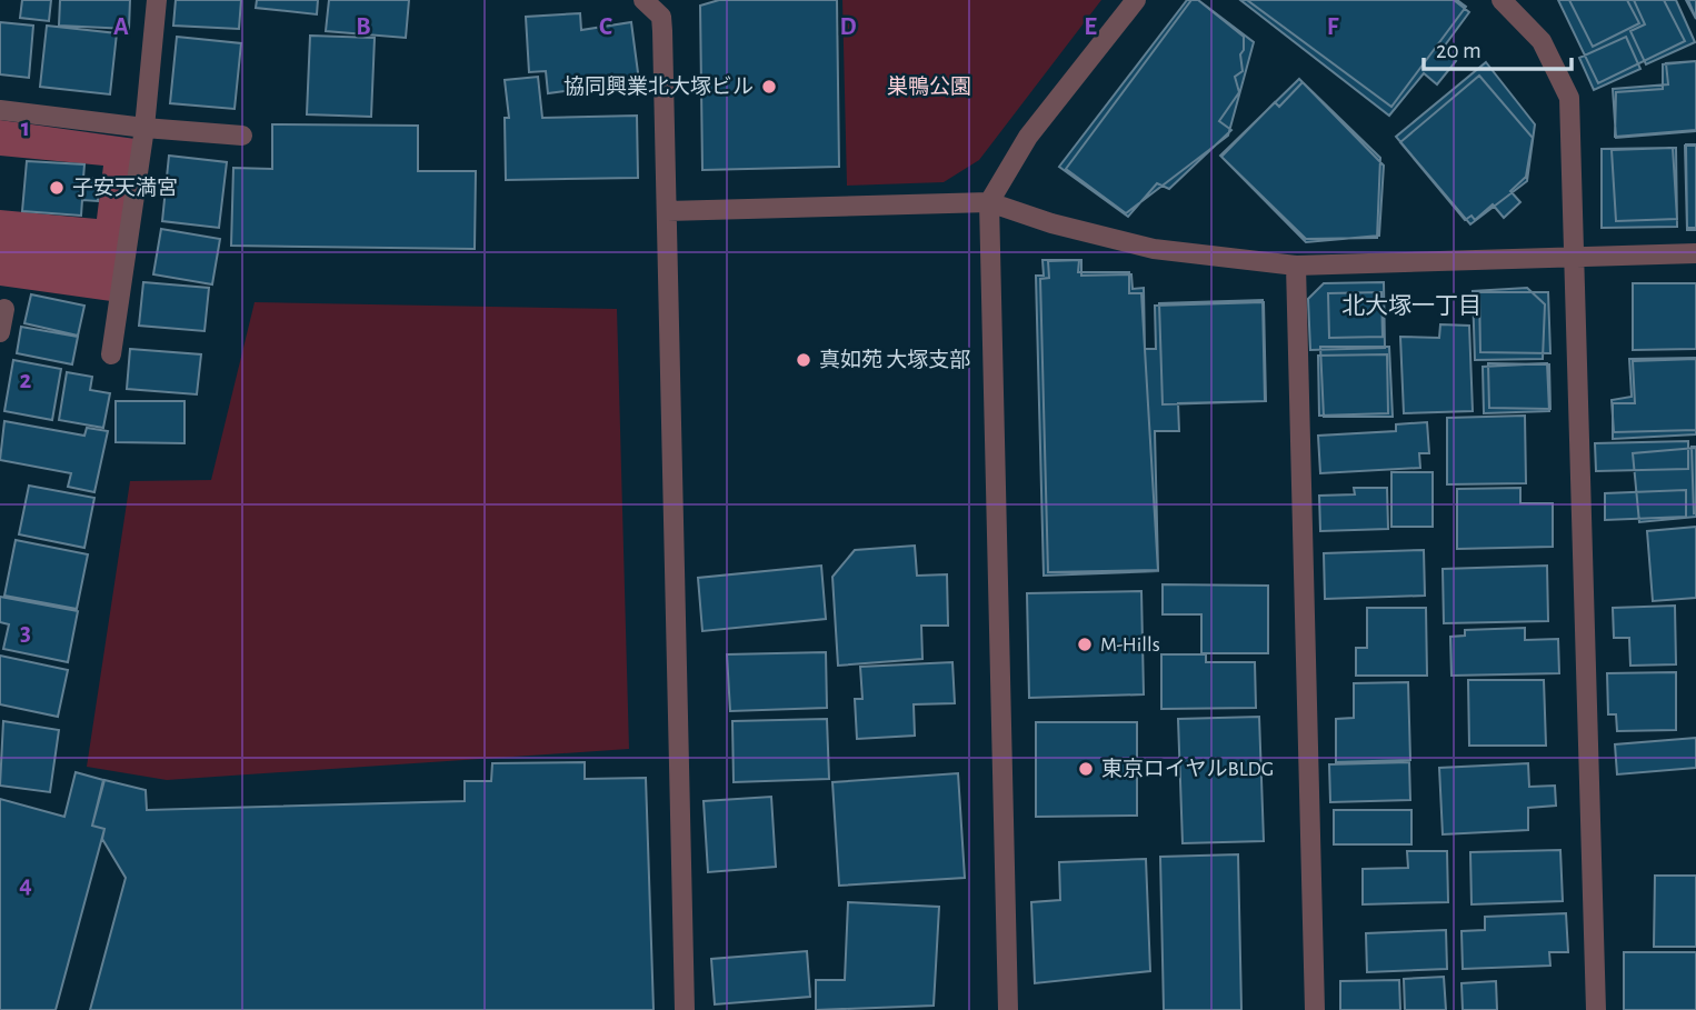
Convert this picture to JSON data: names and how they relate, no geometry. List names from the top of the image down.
{
  "districts": ["北大塚一丁目"],
  "parks": ["巣鴨公園"],
  "places": [
    "協同興業北大塚ビル",
    "子安天満宮",
    "真如苑 大塚支部",
    "M-Hills",
    "東京ロイヤルBLDG"
  ],
  "scale_bar": "20 m",
  "grid": {
    "columns": [
      "A",
      "B",
      "C",
      "D",
      "E",
      "F"
    ],
    "rows": [
      "1",
      "2",
      "3",
      "4"
    ]
  }
}
